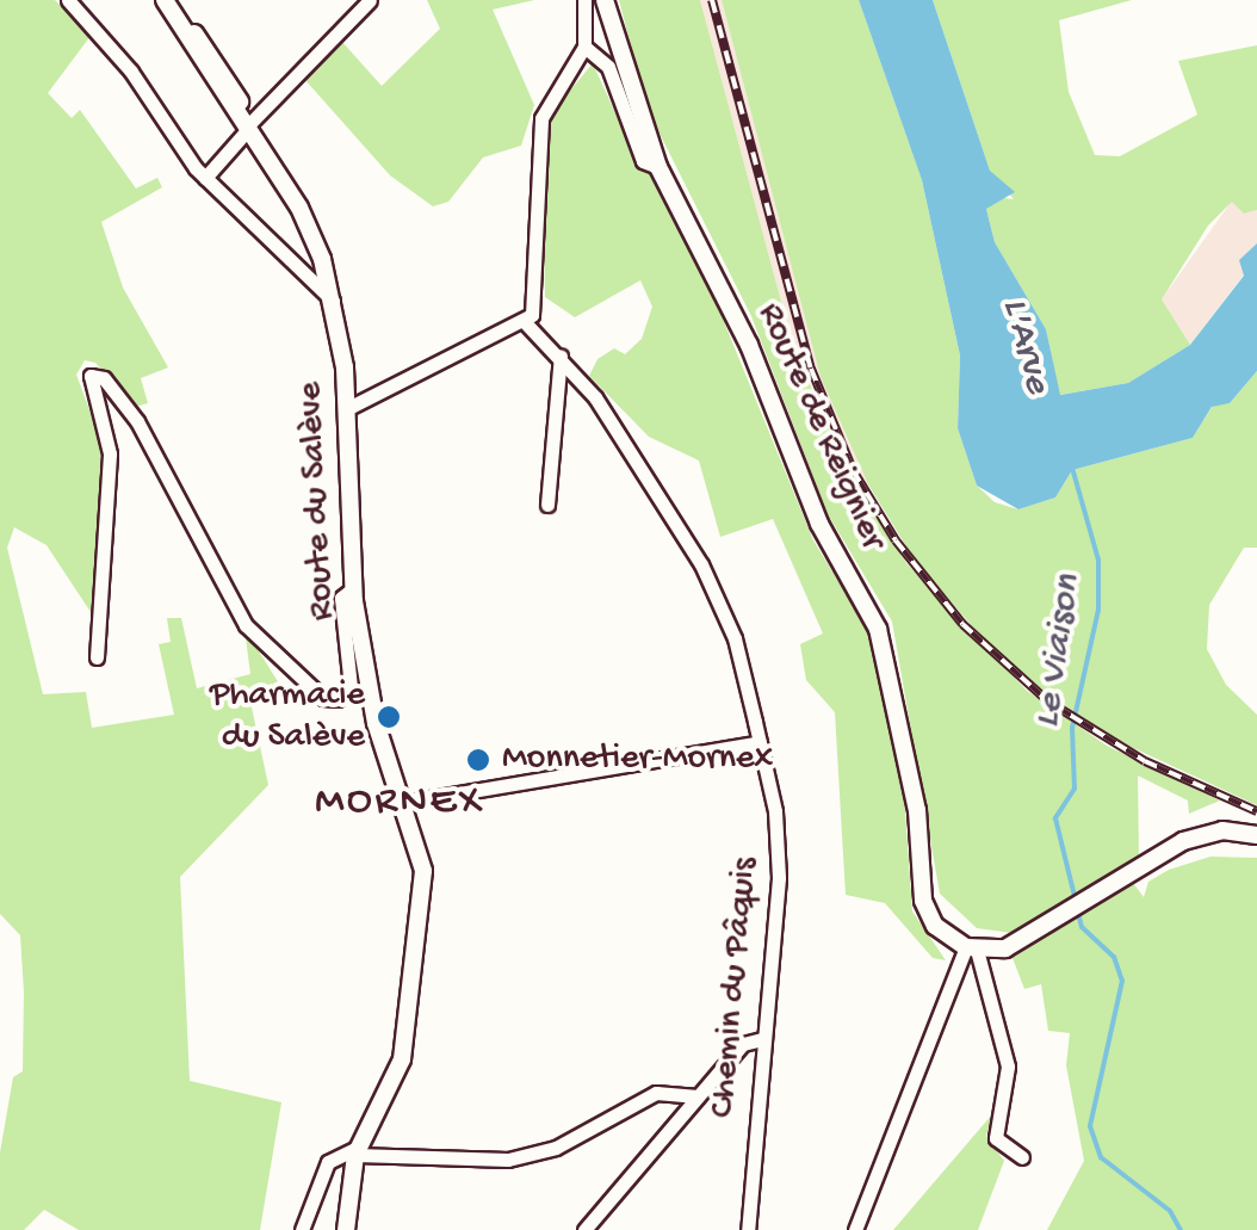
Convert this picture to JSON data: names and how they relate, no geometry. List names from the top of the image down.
{
  "streets": {
    "main road": ["Route de Reignier", "Route du Salève"],
    "street": ["Chemin du Pâquis"]
  },
  "districts": ["MORNEX"],
  "water": ["L'Arve", "Le Viaison"],
  "places": ["Pharmacie du Salève", "Monnetier-Mornex"]
}
